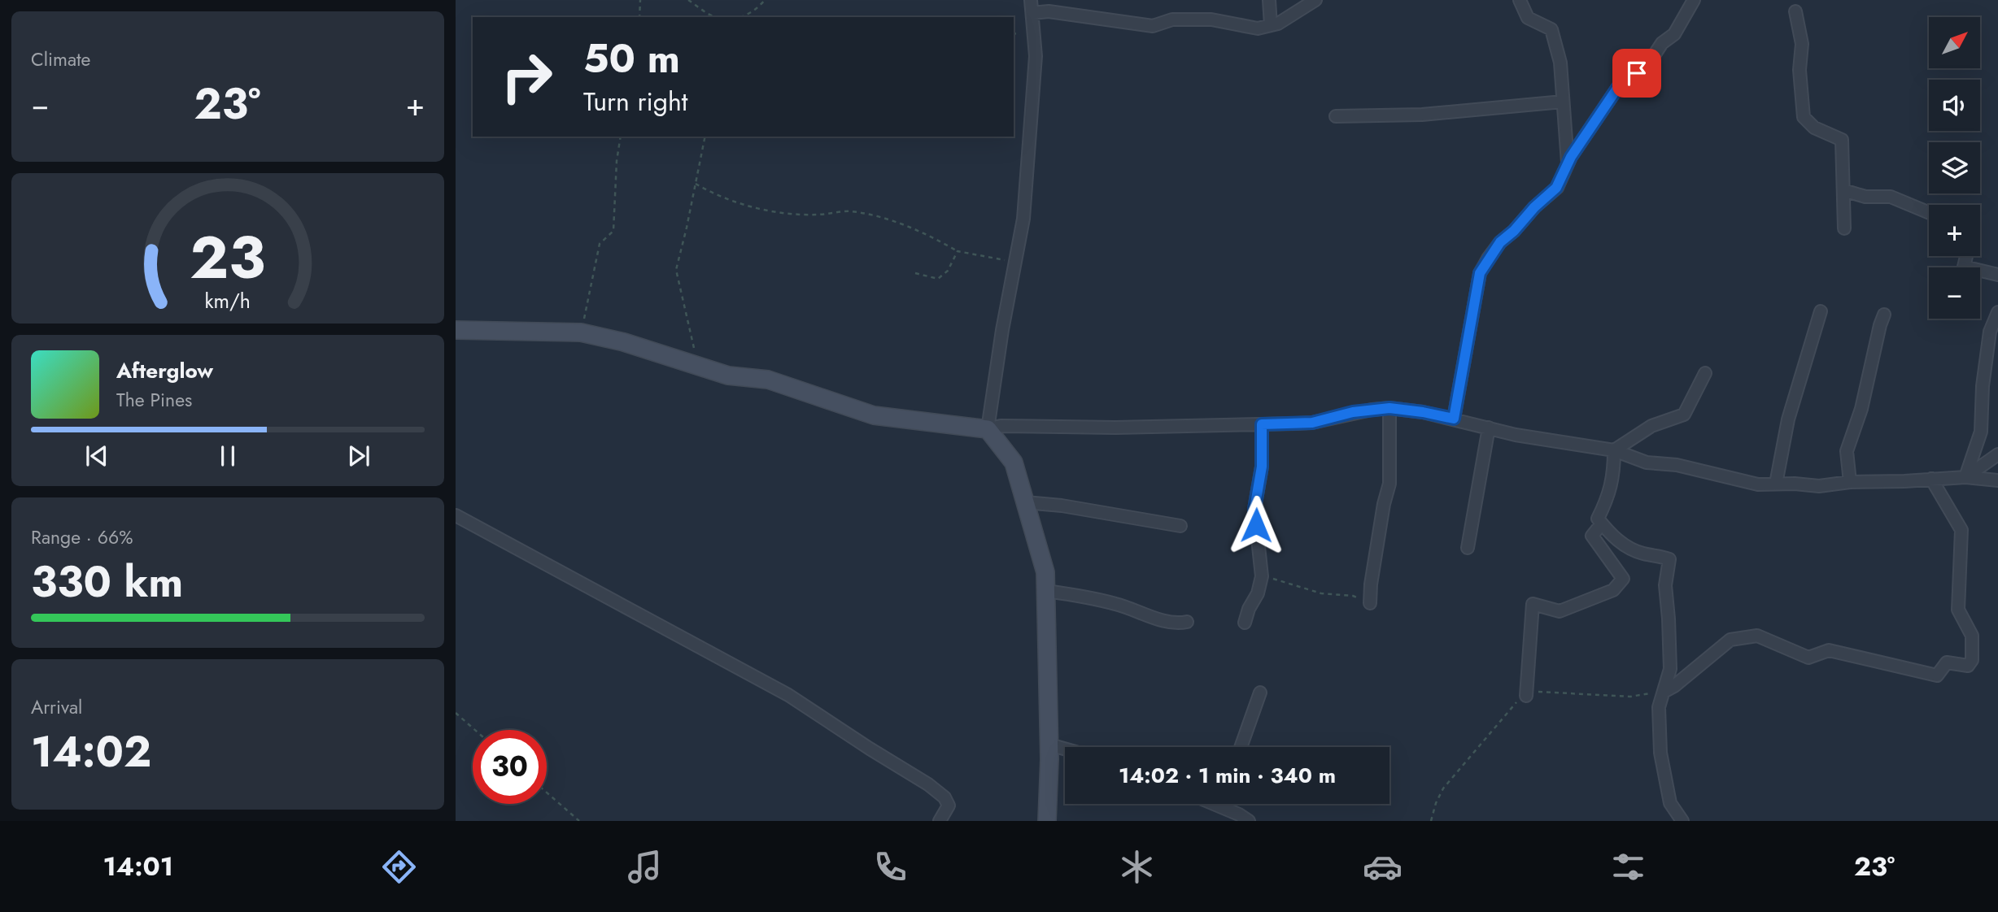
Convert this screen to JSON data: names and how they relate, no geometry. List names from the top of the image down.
{
  "north": "top right",
  "page": {
    "tile": [
      "Climate",
      ["Range · 66%", "330 km"],
      ["Arrival", "14:02"]
    ],
    "map_buttons": ["+", "−"],
    "turn": ["50 m", "Turn right"],
    "heat": ["−", "23°", "+"],
    "song": ["Afterglow", "The Pines"],
    "limit": "30",
    "trip": "14:02 · 1 min · 340 m",
    "tabs": ["14:01", "23°"],
    "gauge": ["23", "km/h"]
  }
}
